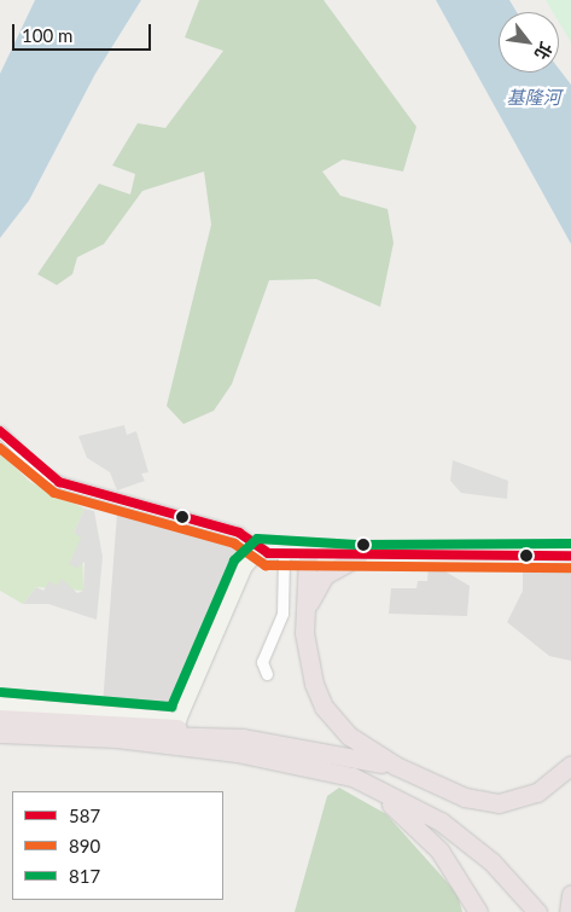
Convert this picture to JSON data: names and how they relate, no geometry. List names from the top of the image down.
{
  "water": ["基隆河"],
  "lines": ["transit line 587", "transit line 890", "transit line 817"],
  "legend": ["587", "890", "817"],
  "scale_bar": "100 m",
  "north": "bottom right"
}
